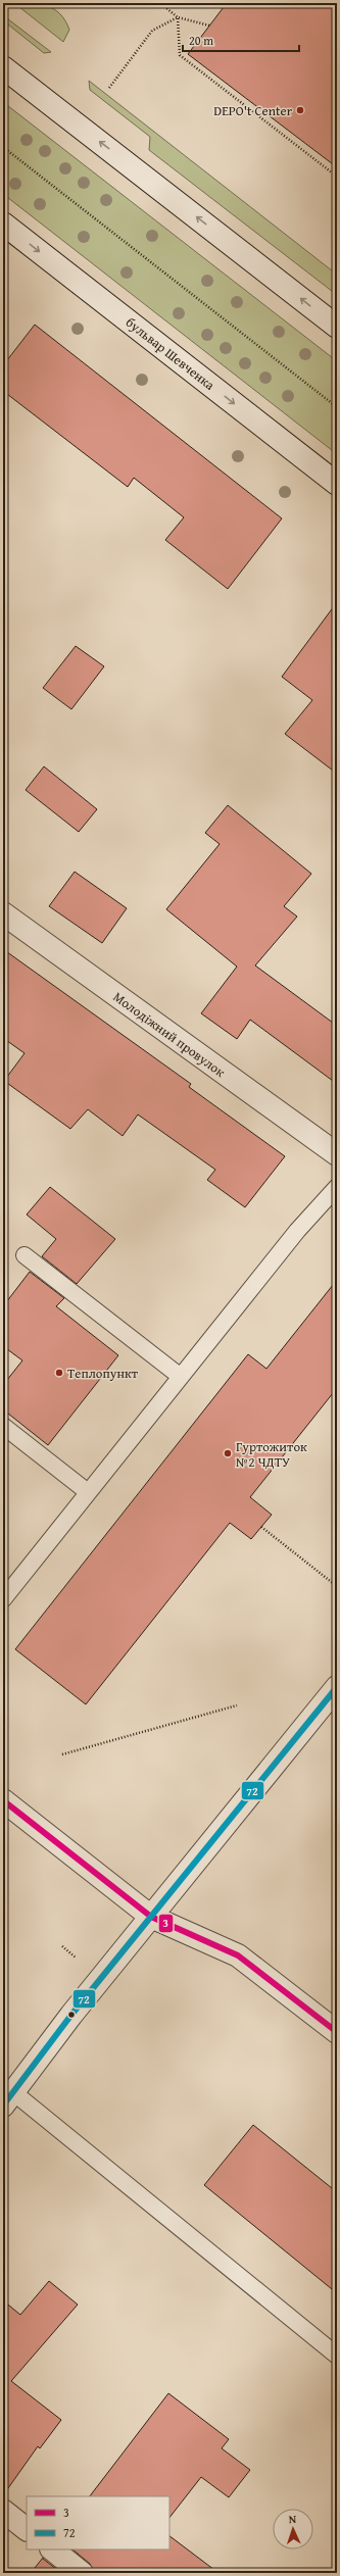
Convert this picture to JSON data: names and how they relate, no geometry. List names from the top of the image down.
{
  "streets": {
    "street": ["бульвар Шевченка", "Молодіжний провулок"]
  },
  "places": ["DEPO't Center", "Теплопункт", "Гуртожиток №2 ЧДТУ"],
  "lines": ["transit line 72", "transit line 3"],
  "legend": ["3", "72"],
  "scale_bar": "20 m",
  "north": "top"
}
